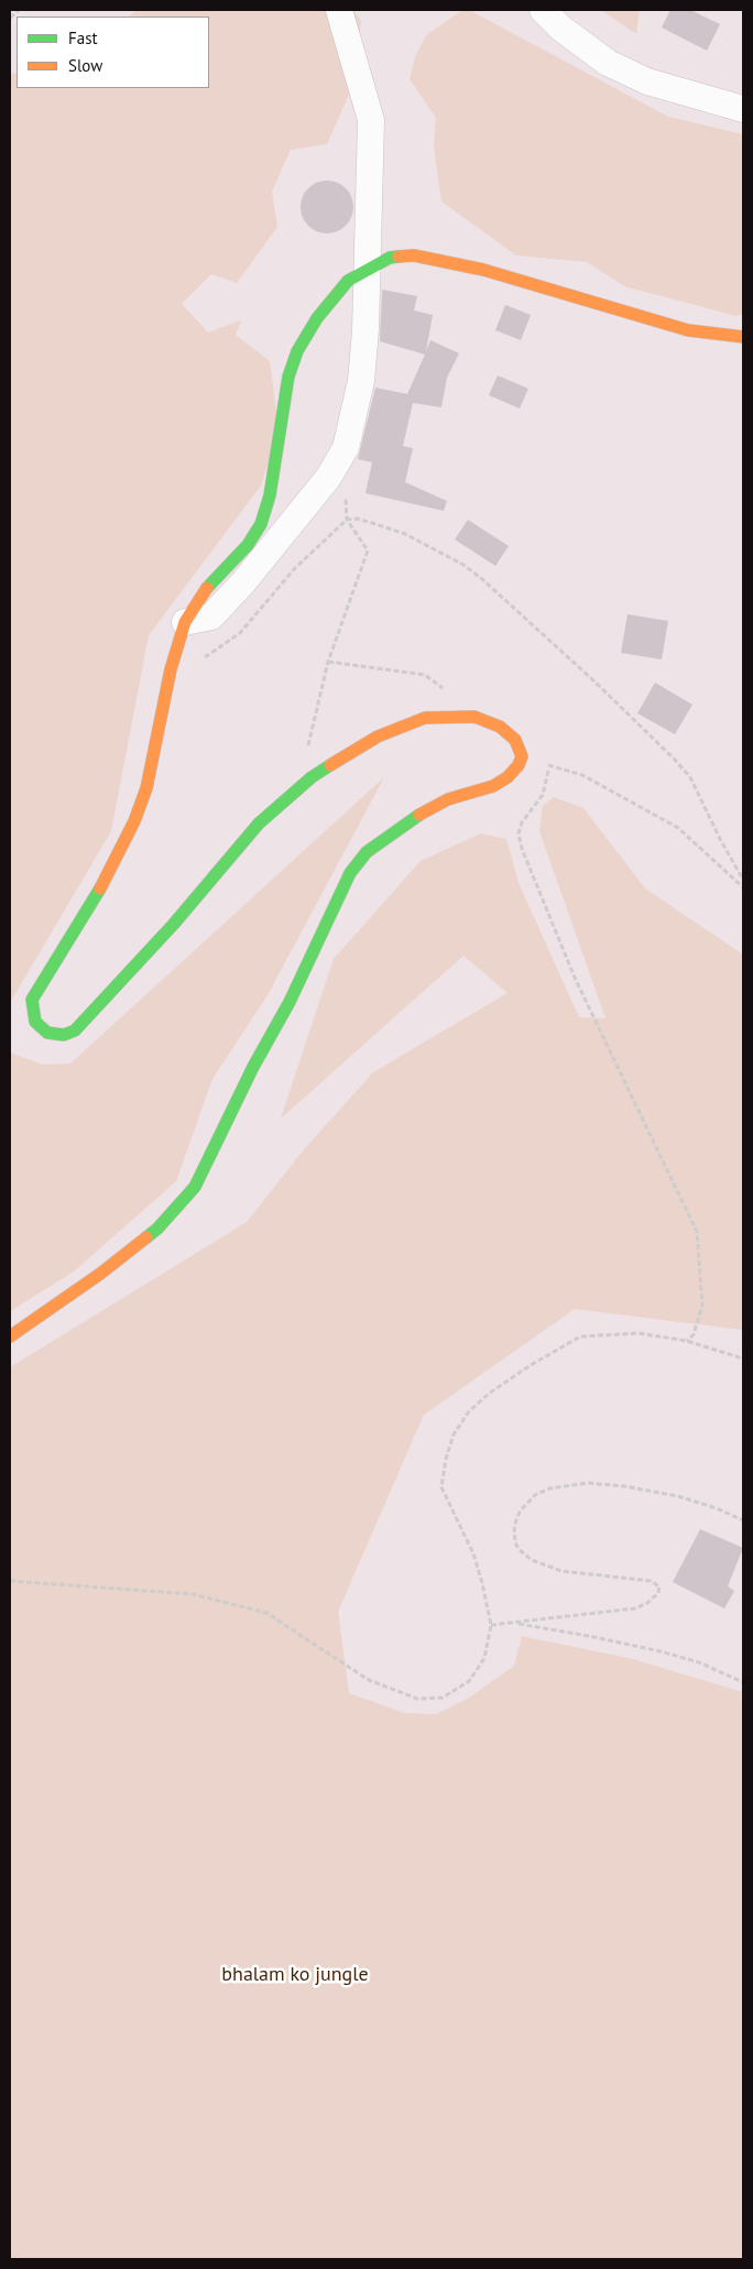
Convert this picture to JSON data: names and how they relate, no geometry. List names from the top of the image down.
{
  "parks": ["bhalam ko jungle"],
  "legend": ["Fast", "Slow"]
}
